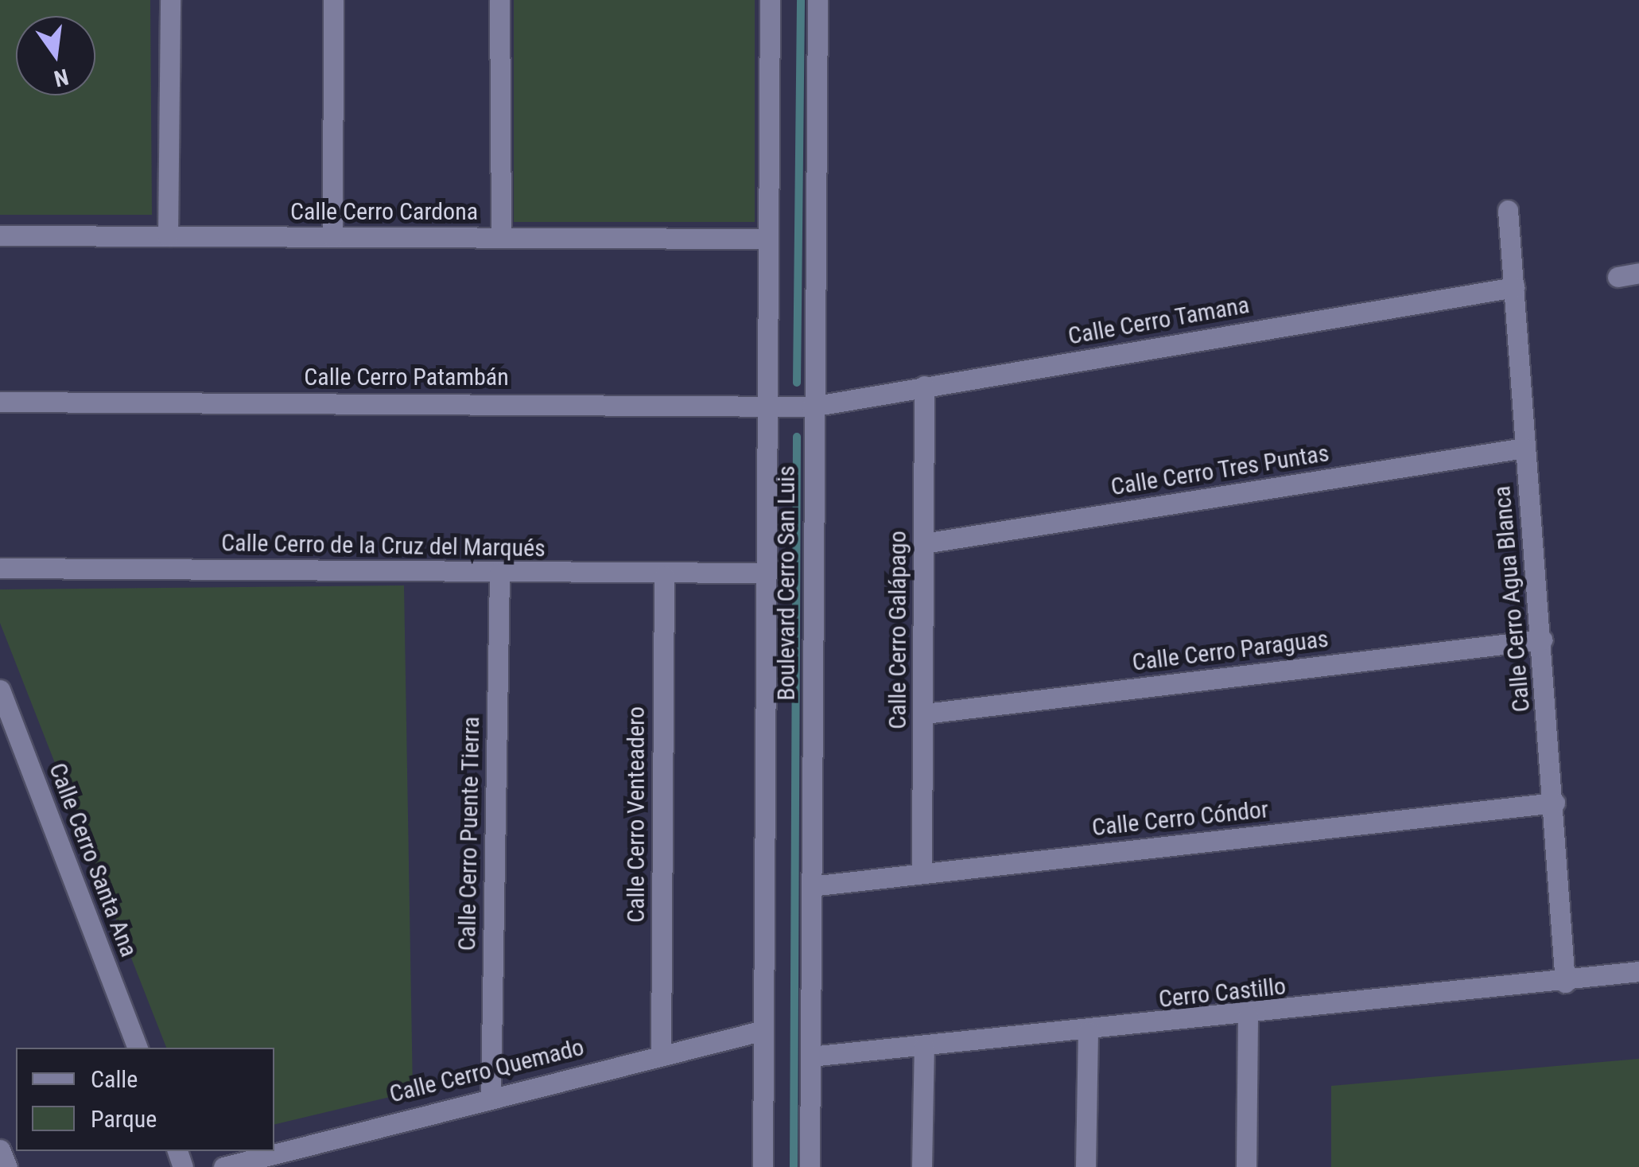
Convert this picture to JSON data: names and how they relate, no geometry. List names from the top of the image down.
{
  "streets": {
    "street": [
      "Calle Cerro Cardona",
      "Calle Cerro Tamana",
      "Calle Cerro Patambán",
      "Calle Cerro Tres Puntas",
      "Calle Cerro de la Cruz del Marqués",
      "Boulevard Cerro San Luis",
      "Calle Cerro Agua Blanca",
      "Calle Cerro Galápago",
      "Calle Cerro Paraguas",
      "Calle Cerro Venteadero",
      "Calle Cerro Cóndor",
      "Calle Cerro Puente Tierra",
      "Calle Cerro Santa Ana",
      "Cerro Castillo",
      "Calle Cerro Quemado"
    ]
  },
  "crossings": [
    ["Calle Cerro Cardona", "Boulevard Cerro San Luis"],
    ["Calle Cerro Tamana", "Calle Cerro Patambán"],
    ["Calle Cerro Tamana", "Boulevard Cerro San Luis"],
    ["Calle Cerro Tamana", "Calle Cerro Agua Blanca"],
    ["Calle Cerro Tamana", "Calle Cerro Galápago"],
    ["Calle Cerro Patambán", "Boulevard Cerro San Luis"],
    ["Calle Cerro Tres Puntas", "Calle Cerro Agua Blanca"],
    ["Calle Cerro Tres Puntas", "Calle Cerro Galápago"],
    ["Calle Cerro de la Cruz del Marqués", "Boulevard Cerro San Luis"],
    ["Calle Cerro de la Cruz del Marqués", "Calle Cerro Venteadero"],
    ["Calle Cerro de la Cruz del Marqués", "Calle Cerro Puente Tierra"],
    ["Boulevard Cerro San Luis", "Calle Cerro Cóndor"],
    ["Boulevard Cerro San Luis", "Cerro Castillo"],
    ["Boulevard Cerro San Luis", "Calle Cerro Quemado"],
    ["Calle Cerro Agua Blanca", "Calle Cerro Paraguas"],
    ["Calle Cerro Agua Blanca", "Calle Cerro Cóndor"],
    ["Calle Cerro Agua Blanca", "Cerro Castillo"],
    ["Calle Cerro Galápago", "Calle Cerro Paraguas"],
    ["Calle Cerro Galápago", "Calle Cerro Cóndor"],
    ["Calle Cerro Venteadero", "Calle Cerro Quemado"],
    ["Calle Cerro Puente Tierra", "Calle Cerro Quemado"]
  ],
  "legend": ["Calle", "Parque"],
  "north": "bottom"
}
